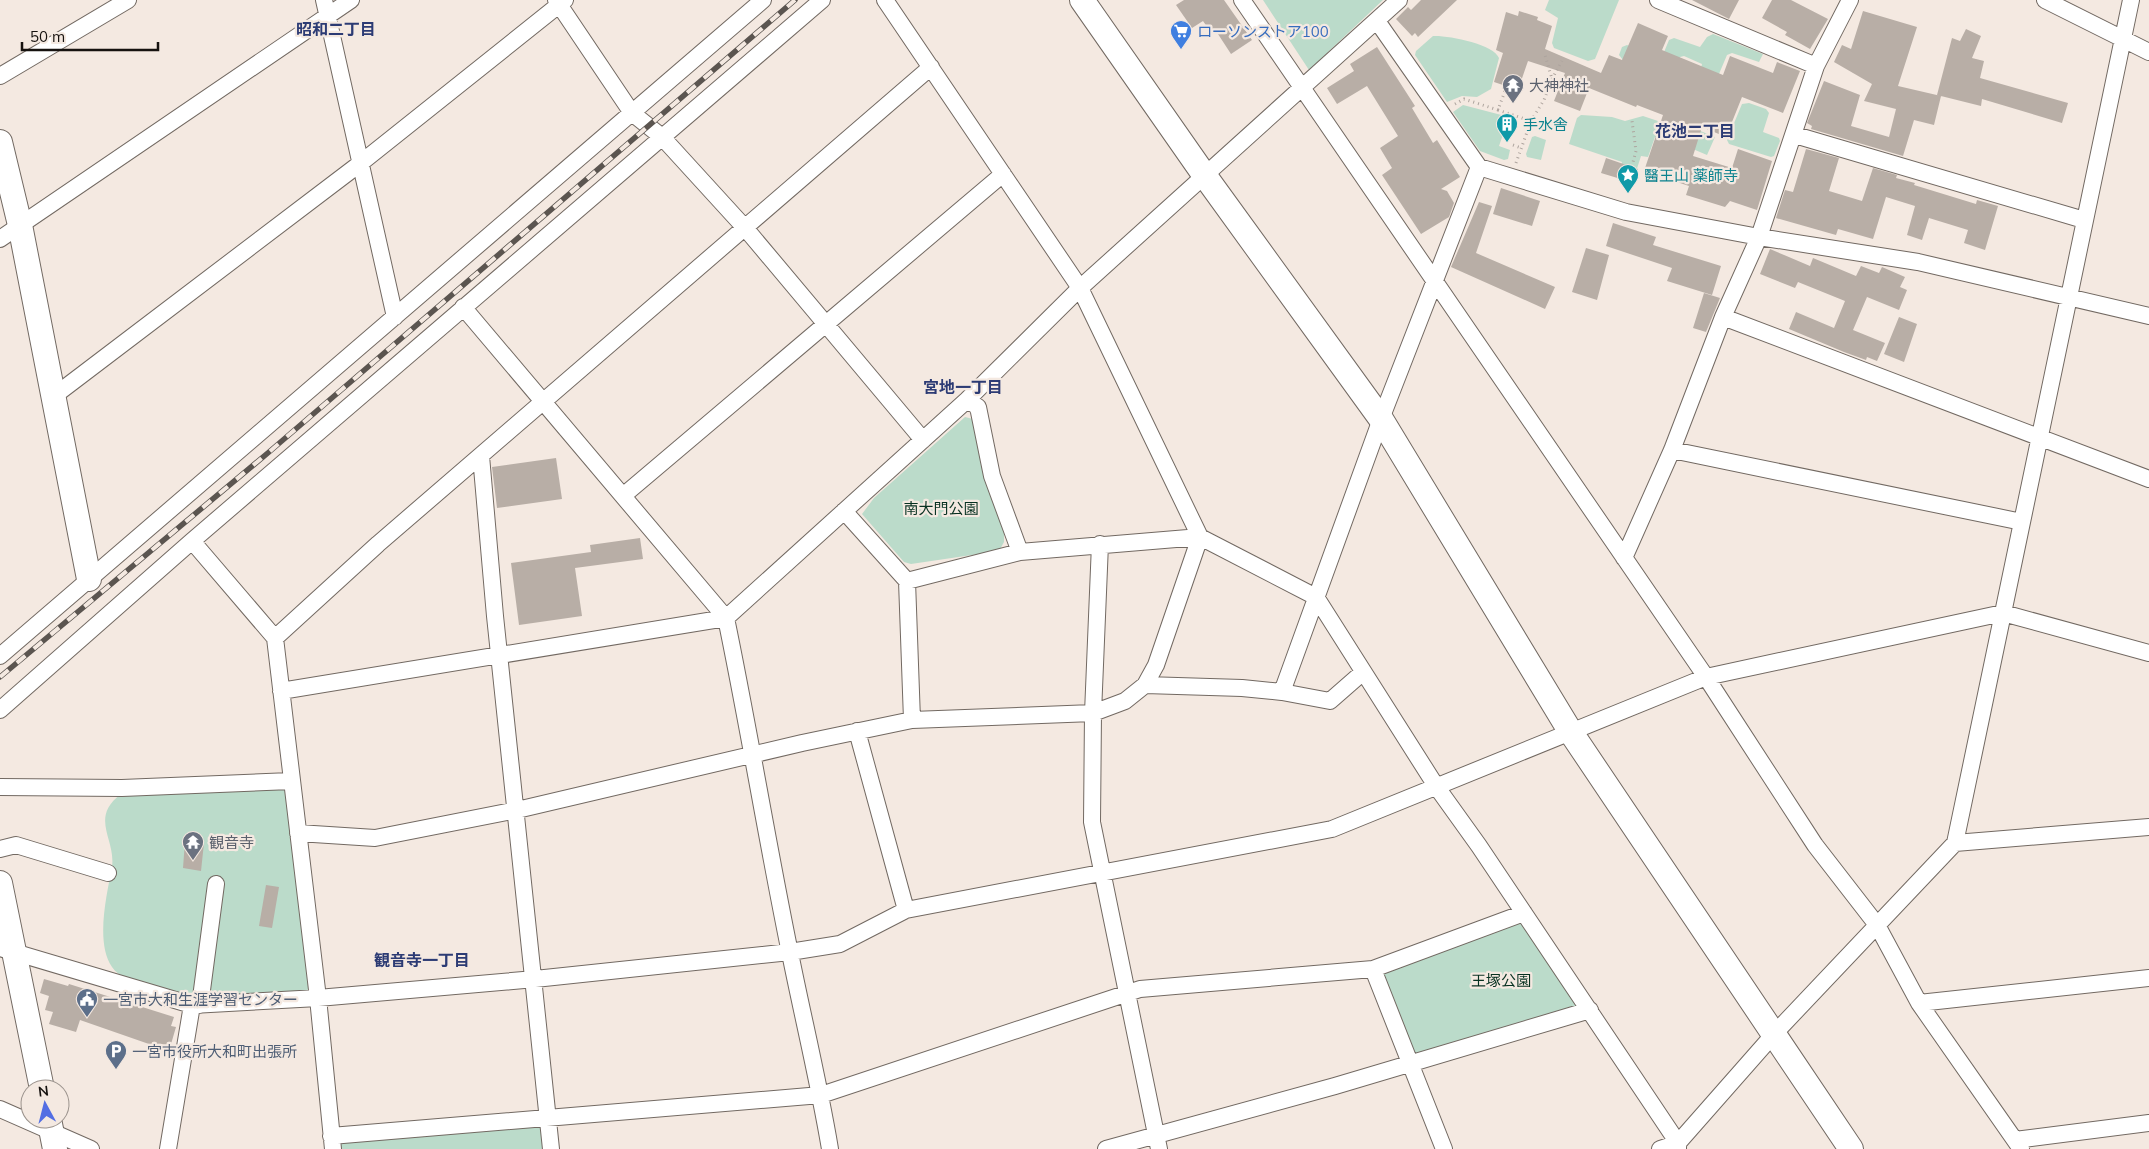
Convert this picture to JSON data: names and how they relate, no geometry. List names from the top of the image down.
{
  "districts": [
    "昭和二丁目",
    "花池二丁目",
    "宮地一丁目",
    "観音寺一丁目"
  ],
  "parks": ["南大門公園", "王塚公園"],
  "places": {
    "supermarket": ["ローソンストア100"],
    "temple": ["大神神社", "観音寺"],
    "building": ["手水舎"],
    "place": ["醫王山 薬師寺"],
    "public building": ["一宮市大和生涯学習センター"],
    "parking": ["一宮市役所大和町出張所"]
  },
  "scale_bar": "50 m",
  "north": "top"
}
